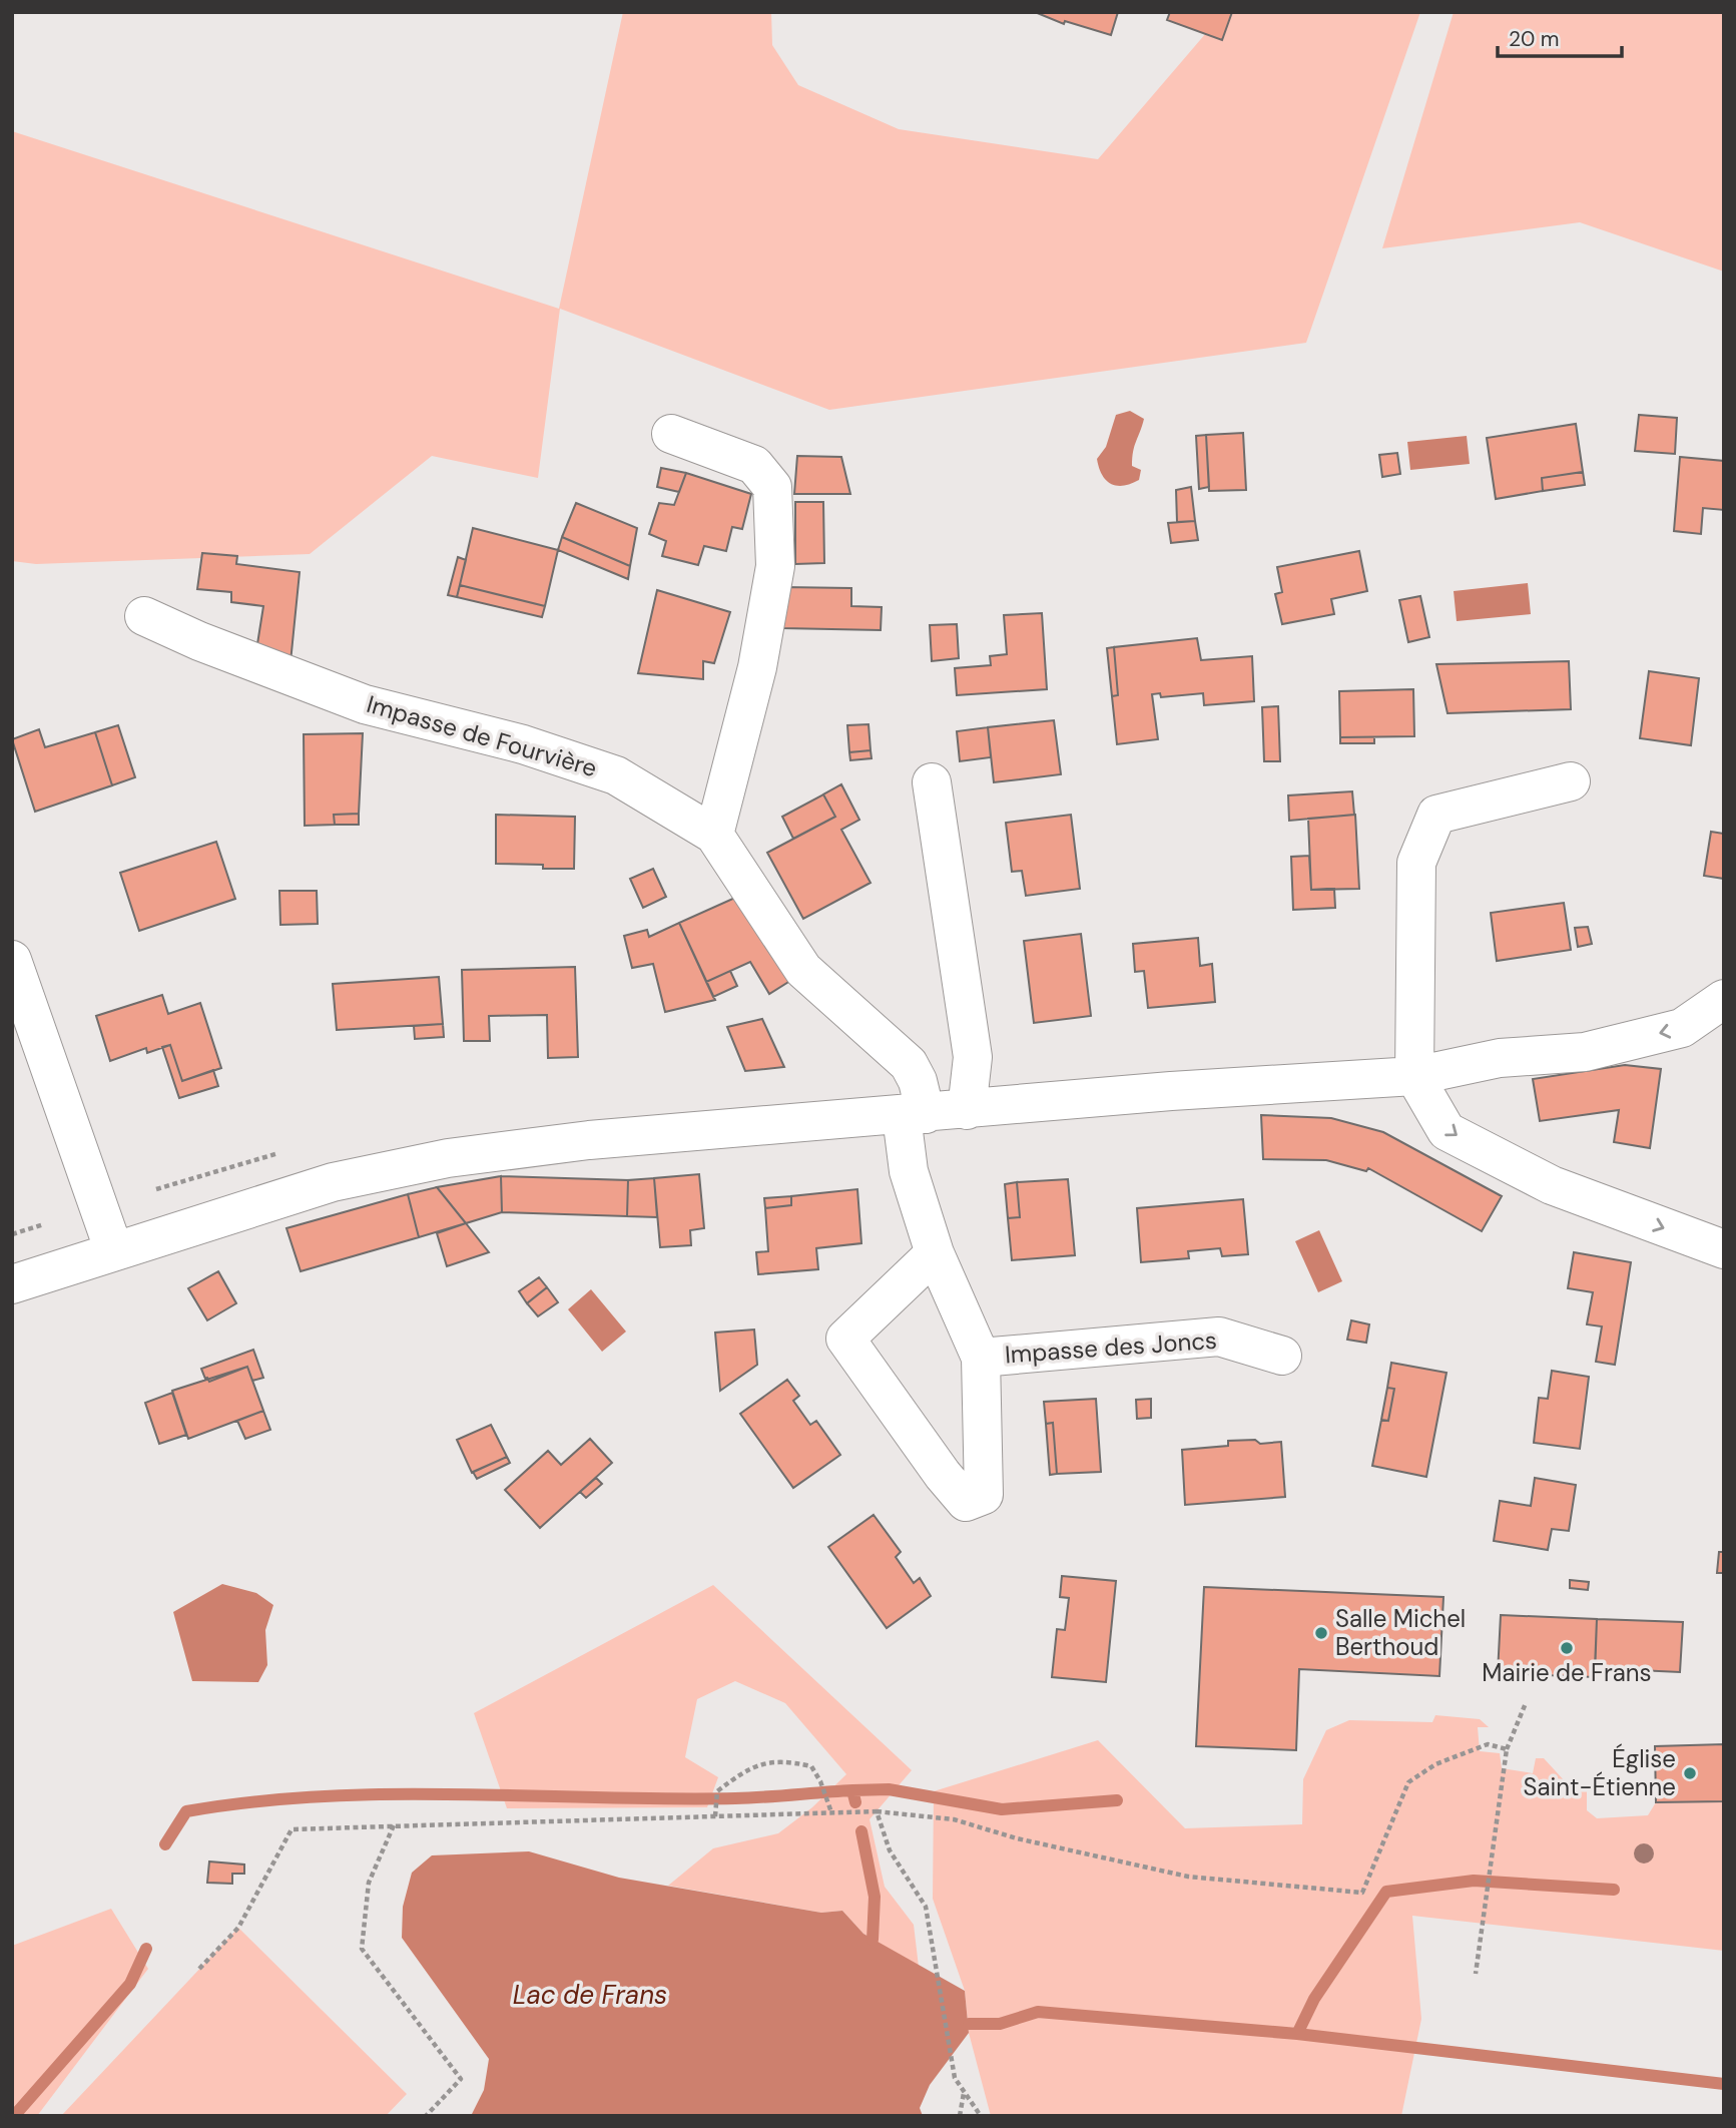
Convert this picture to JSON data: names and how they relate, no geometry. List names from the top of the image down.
{
  "streets": {
    "street": ["Impasse de Fourvière", "Impasse des Joncs"]
  },
  "crossings": [
    ["Impasse de Fourvière", "Impasse des Joncs"]
  ],
  "water": ["Lac de Frans"],
  "places": ["Salle Michel Berthoud", "Mairie de Frans", "Église Saint-Étienne"],
  "scale_bar": "20 m"
}
